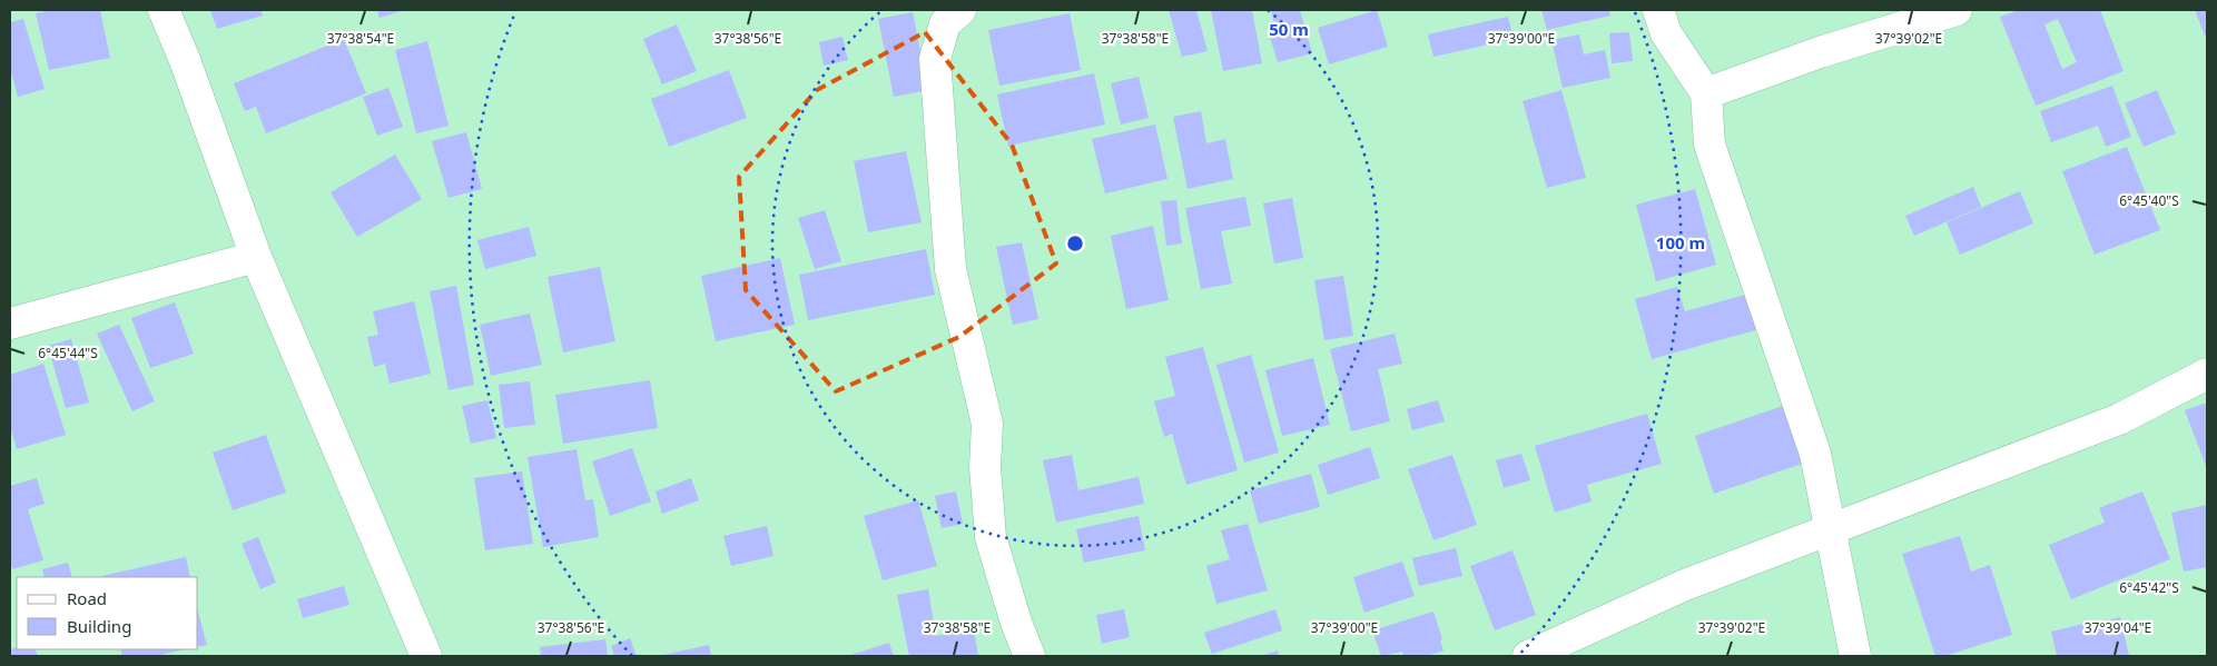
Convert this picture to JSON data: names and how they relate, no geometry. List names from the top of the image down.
{
  "legend": ["Road", "Building"],
  "coordinates": [
    "37°38'54\"E",
    "37°38'56\"E",
    "37°38'58\"E",
    "37°39'00\"E",
    "37°39'02\"E",
    "6°45'40\"S",
    "6°45'44\"S",
    "6°45'42\"S",
    "37°39'04\"E"
  ],
  "rings": ["50 m", "100 m"]
}
